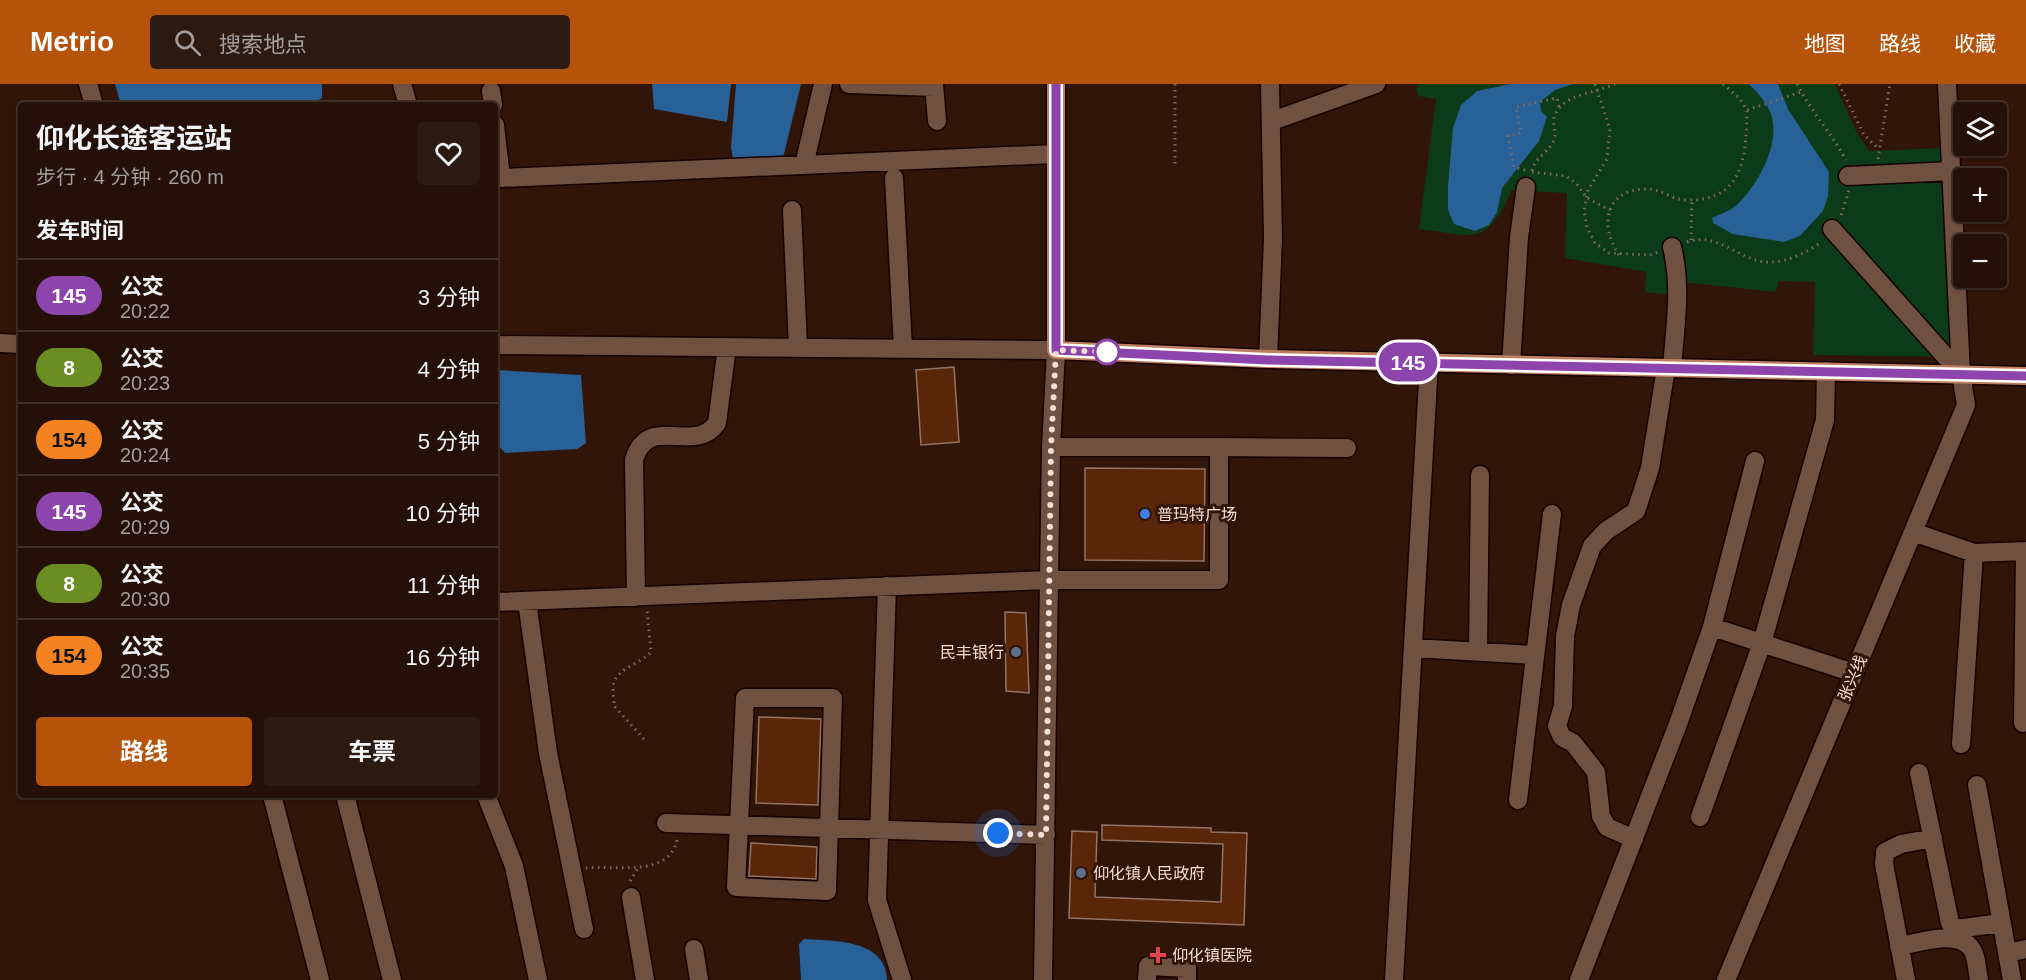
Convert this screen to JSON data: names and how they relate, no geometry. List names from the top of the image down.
{
  "streets": {
    "street": ["张兴线"]
  },
  "places": {
    "other": ["普玛特广场", "民丰银行", "仰化镇人民政府"],
    "health": ["仰化镇医院"]
  },
  "lines": ["bus line 145"],
  "page": {
    "header": "Metrio",
    "search": "搜索地点",
    "nav": ["地图", "路线", "收藏"],
    "on_map": "145",
    "map_buttons": ["+", "−"],
    "heading": [
      ["仰化长途客运站", "步行 · 4 分钟 · 260 m"],
      "发车时间"
    ],
    "list": [
      {
        "mark": "145",
        "name": "公交",
        "note": "20:22",
        "value": "3 分钟"
      },
      {
        "mark": "8",
        "name": "公交",
        "note": "20:23",
        "value": "4 分钟"
      },
      {
        "mark": "154",
        "name": "公交",
        "note": "20:24",
        "value": "5 分钟"
      },
      {
        "mark": "145",
        "name": "公交",
        "note": "20:29",
        "value": "10 分钟"
      },
      {
        "mark": "8",
        "name": "公交",
        "note": "20:30",
        "value": "11 分钟"
      },
      {
        "mark": "154",
        "name": "公交",
        "note": "20:35",
        "value": "16 分钟"
      }
    ],
    "buttons": ["路线", "车票"]
  }
}
